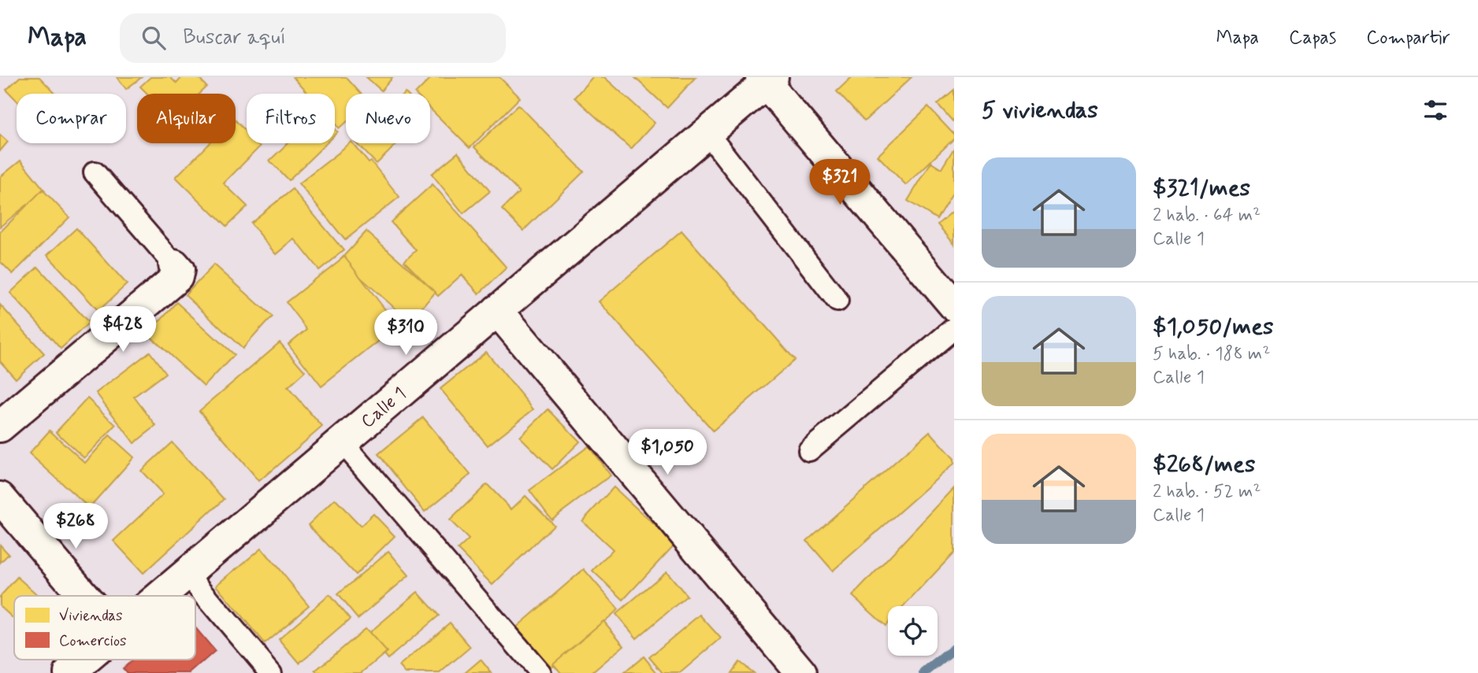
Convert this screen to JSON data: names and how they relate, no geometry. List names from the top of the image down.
{
  "streets": {
    "street": ["Calle 1"]
  },
  "legend": ["Viviendas", "Comercios"],
  "page": {
    "header": "Mapa",
    "search": "Buscar aquí",
    "nav": ["Mapa", "Capas", "Compartir"],
    "heading": "5 viviendas",
    "chip": [
      "Comprar",
      "Alquilar",
      "Filtros",
      "Nuevo"
    ],
    "list": [
      {
        "name": "$321/mes",
        "note": "2 hab. · 64 m² · Calle 1"
      },
      {
        "name": "$1,050/mes",
        "note": "5 hab. · 188 m² · Calle 1"
      },
      {
        "name": "$268/mes",
        "note": "2 hab. · 52 m² · Calle 1"
      }
    ],
    "price": [
      "$321",
      "$428",
      "$310",
      "$1,050",
      "$268"
    ]
  }
}
